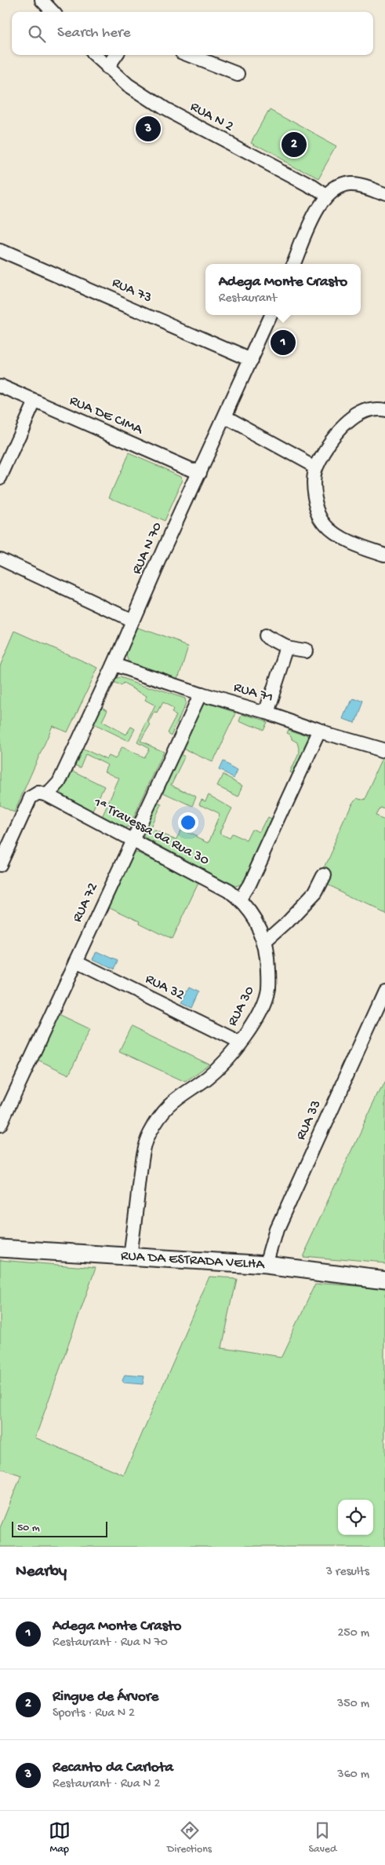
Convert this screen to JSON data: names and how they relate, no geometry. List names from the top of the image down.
{
  "streets": {
    "street": [
      "RUA N 2",
      "RUA 73",
      "RUA DE CIMA",
      "RUA N 70",
      "RUA 71",
      "1ª Travessa da Rua 30",
      "RUA 72",
      "RUA 32",
      "RUA 30",
      "RUA 33",
      "RUA DA ESTRADA VELHA"
    ]
  },
  "crossings": [
    ["RUA 73", "RUA N 70"],
    ["RUA DE CIMA", "RUA N 70"],
    ["RUA N 70", "RUA 71"],
    ["RUA N 70", "1ª Travessa da Rua 30"],
    ["RUA 71", "RUA 72"],
    ["1ª Travessa da Rua 30", "RUA 72"],
    ["1ª Travessa da Rua 30", "RUA 30"],
    ["RUA 72", "RUA 32"],
    ["RUA 32", "RUA 30"],
    ["RUA 30", "RUA DA ESTRADA VELHA"],
    ["RUA 33", "RUA DA ESTRADA VELHA"]
  ],
  "scale_bar": "50 m",
  "page": {
    "search": "Search here",
    "pins": ["3", "2", "1"],
    "popup": ["Adega Monte Crasto", "Restaurant"],
    "scale": "50 m",
    "heading": ["Nearby", "3 results"],
    "list": [
      {
        "mark": "1",
        "name": "Adega Monte Crasto",
        "note": "Restaurant · Rua N 70",
        "value": "250 m"
      },
      {
        "mark": "2",
        "name": "Ringue de Árvore",
        "note": "Sports · Rua N 2",
        "value": "350 m"
      },
      {
        "mark": "3",
        "name": "Recanto da Carlota",
        "note": "Restaurant · Rua N 2",
        "value": "360 m"
      }
    ],
    "nav": ["Map", "Directions", "Saved"]
  }
}
